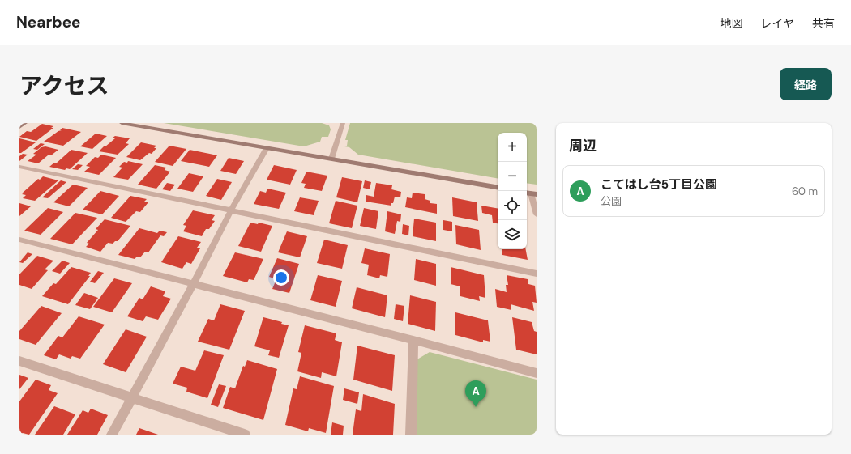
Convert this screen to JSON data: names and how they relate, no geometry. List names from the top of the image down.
{
  "page": {
    "header": "Nearbee",
    "nav": ["地図", "レイヤ", "共有"],
    "title": "アクセス",
    "buttons": "経路",
    "heading": "周辺",
    "map_buttons": ["+", "−"],
    "list": [
      {
        "mark": "A",
        "name": "こてはし台5丁目公園",
        "note": "公園",
        "value": "60 m"
      }
    ],
    "pins": "A"
  }
}
